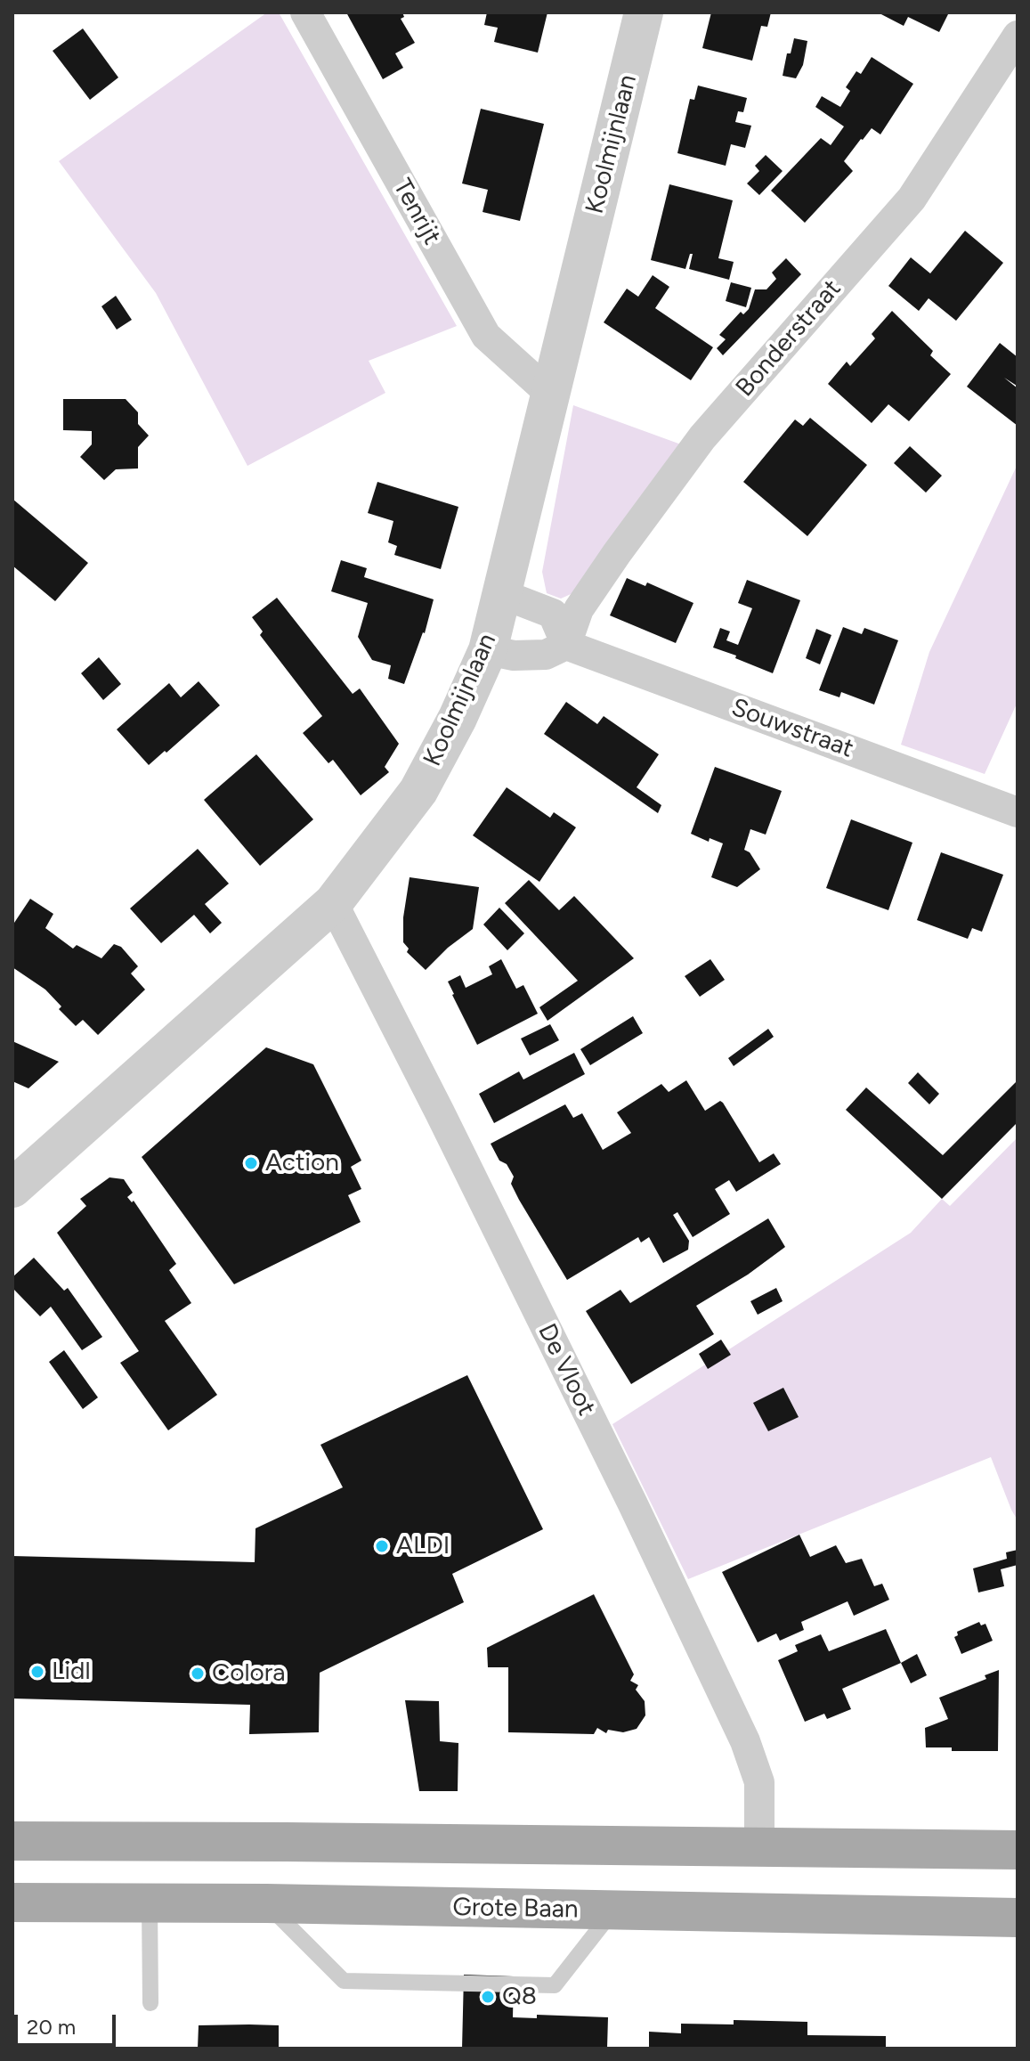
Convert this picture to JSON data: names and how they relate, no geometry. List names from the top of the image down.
{
  "streets": {
    "main road": ["Grote Baan"],
    "street": [
      "Koolmijnlaan",
      "Tenrijt",
      "Bonderstraat",
      "Souwstraat",
      "De Vloot"
    ]
  },
  "crossings": [
    ["Koolmijnlaan", "Tenrijt"],
    ["Koolmijnlaan", "De Vloot"],
    ["Bonderstraat", "Souwstraat"]
  ],
  "places": [
    "Action",
    "ALDI",
    "Lidl",
    "Colora",
    "Q8"
  ],
  "scale_bar": "20 m"
}
